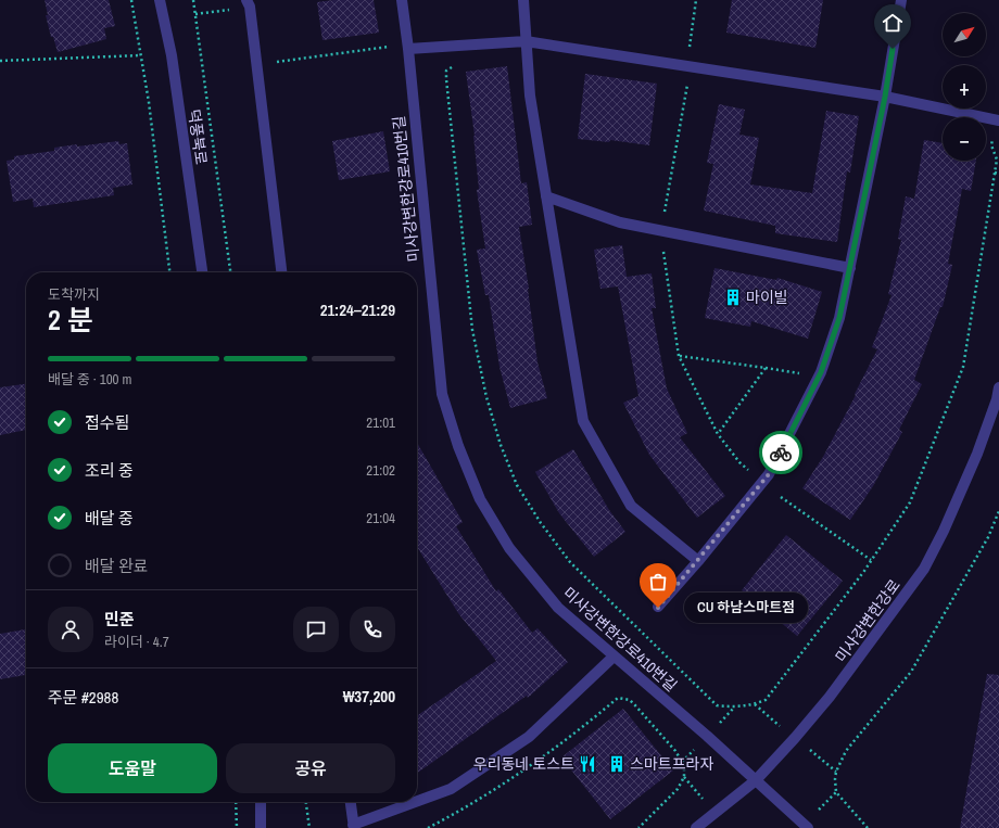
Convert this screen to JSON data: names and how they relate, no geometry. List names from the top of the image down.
{
  "streets": {
    "street": ["덕풍북로", "미사강변한강로410번길", "미사강변한강로"]
  },
  "crossings": [
    ["미사강변한강로410번길", "미사강변한강로"]
  ],
  "places": {
    "building": ["마이빌", "스마트프라자"],
    "other": ["CU 하남스마트점"],
    "restaurant": ["우리동네 토스트"]
  },
  "north": "top right",
  "page": {
    "map_buttons": ["+", "−"],
    "heading": ["2 분", "도착까지", "21:24–21:29"],
    "panel": [
      "민준",
      "라이더 · 4.7",
      "주문 #2988",
      "₩37,200"
    ],
    "bar": "배달 중 · 100 m",
    "list": [
      ["접수됨", "21:01"],
      ["조리 중", "21:02"],
      ["배달 중", "21:04"],
      "배달 완료"
    ],
    "bubble": "CU 하남스마트점",
    "buttons": ["도움말", "공유"]
  }
}
